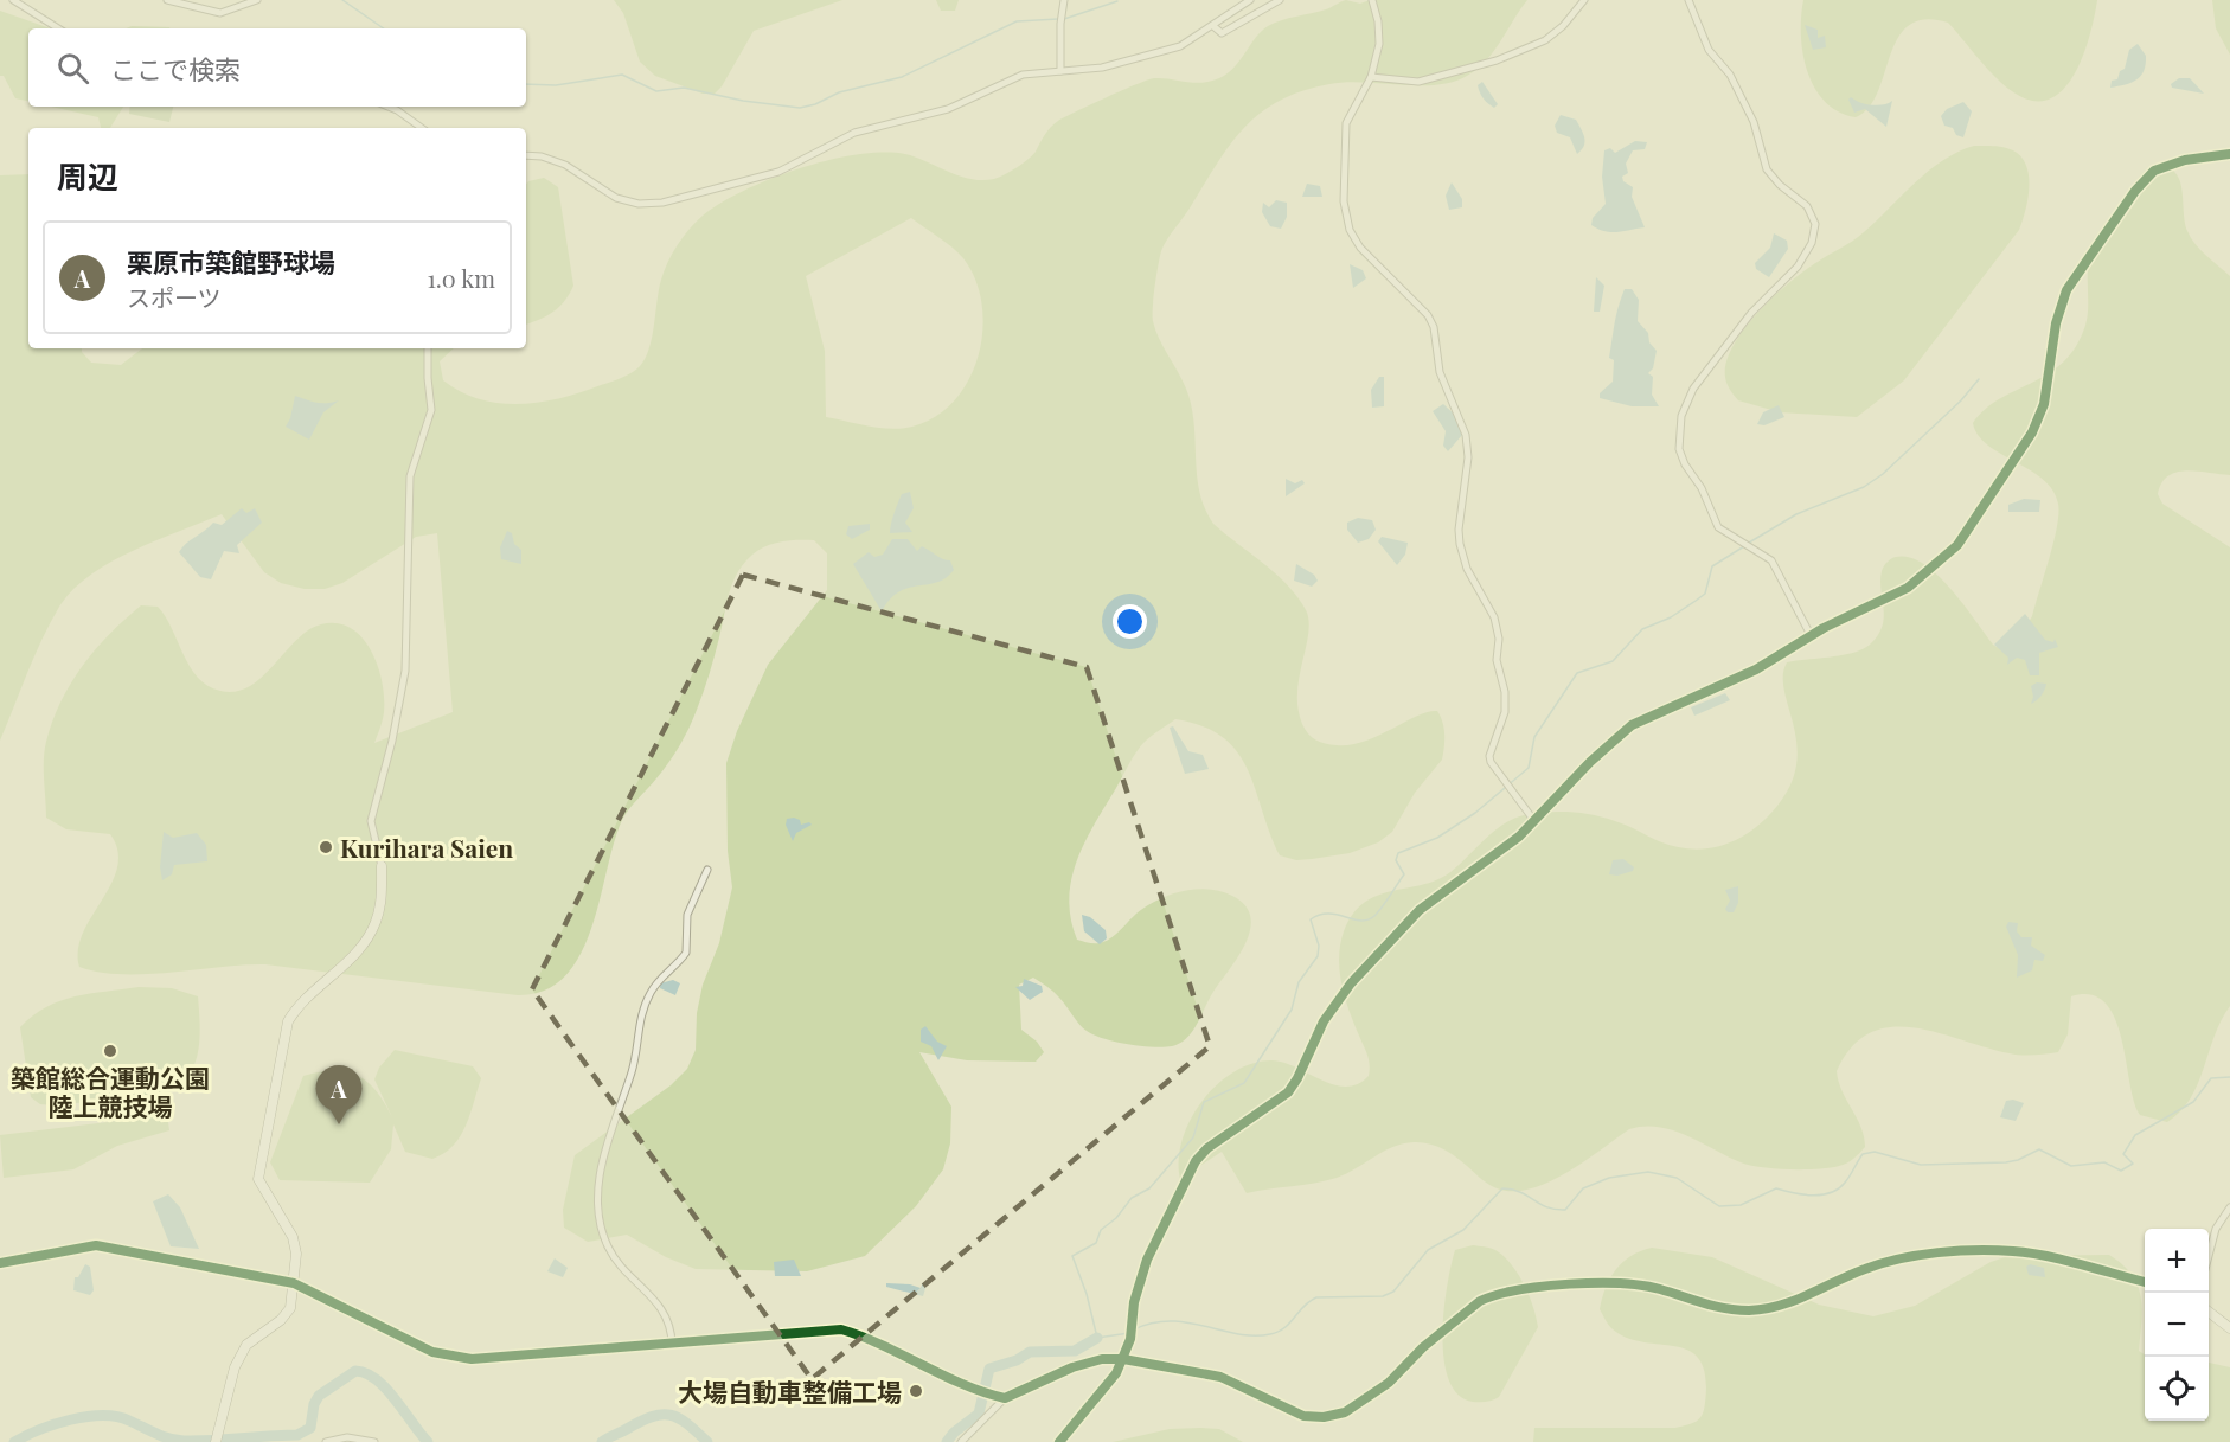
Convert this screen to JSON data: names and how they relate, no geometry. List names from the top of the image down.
{
  "places": ["Kurihara Saien", "築館総合運動公園 陸上競技場", "大場自動車整備工場"],
  "page": {
    "search": "ここで検索",
    "heading": "周辺",
    "list": [
      {
        "mark": "A",
        "name": "栗原市築館野球場",
        "note": "スポーツ",
        "value": "1.0 km"
      }
    ],
    "pins": "A",
    "map_buttons": ["+", "−"]
  }
}
